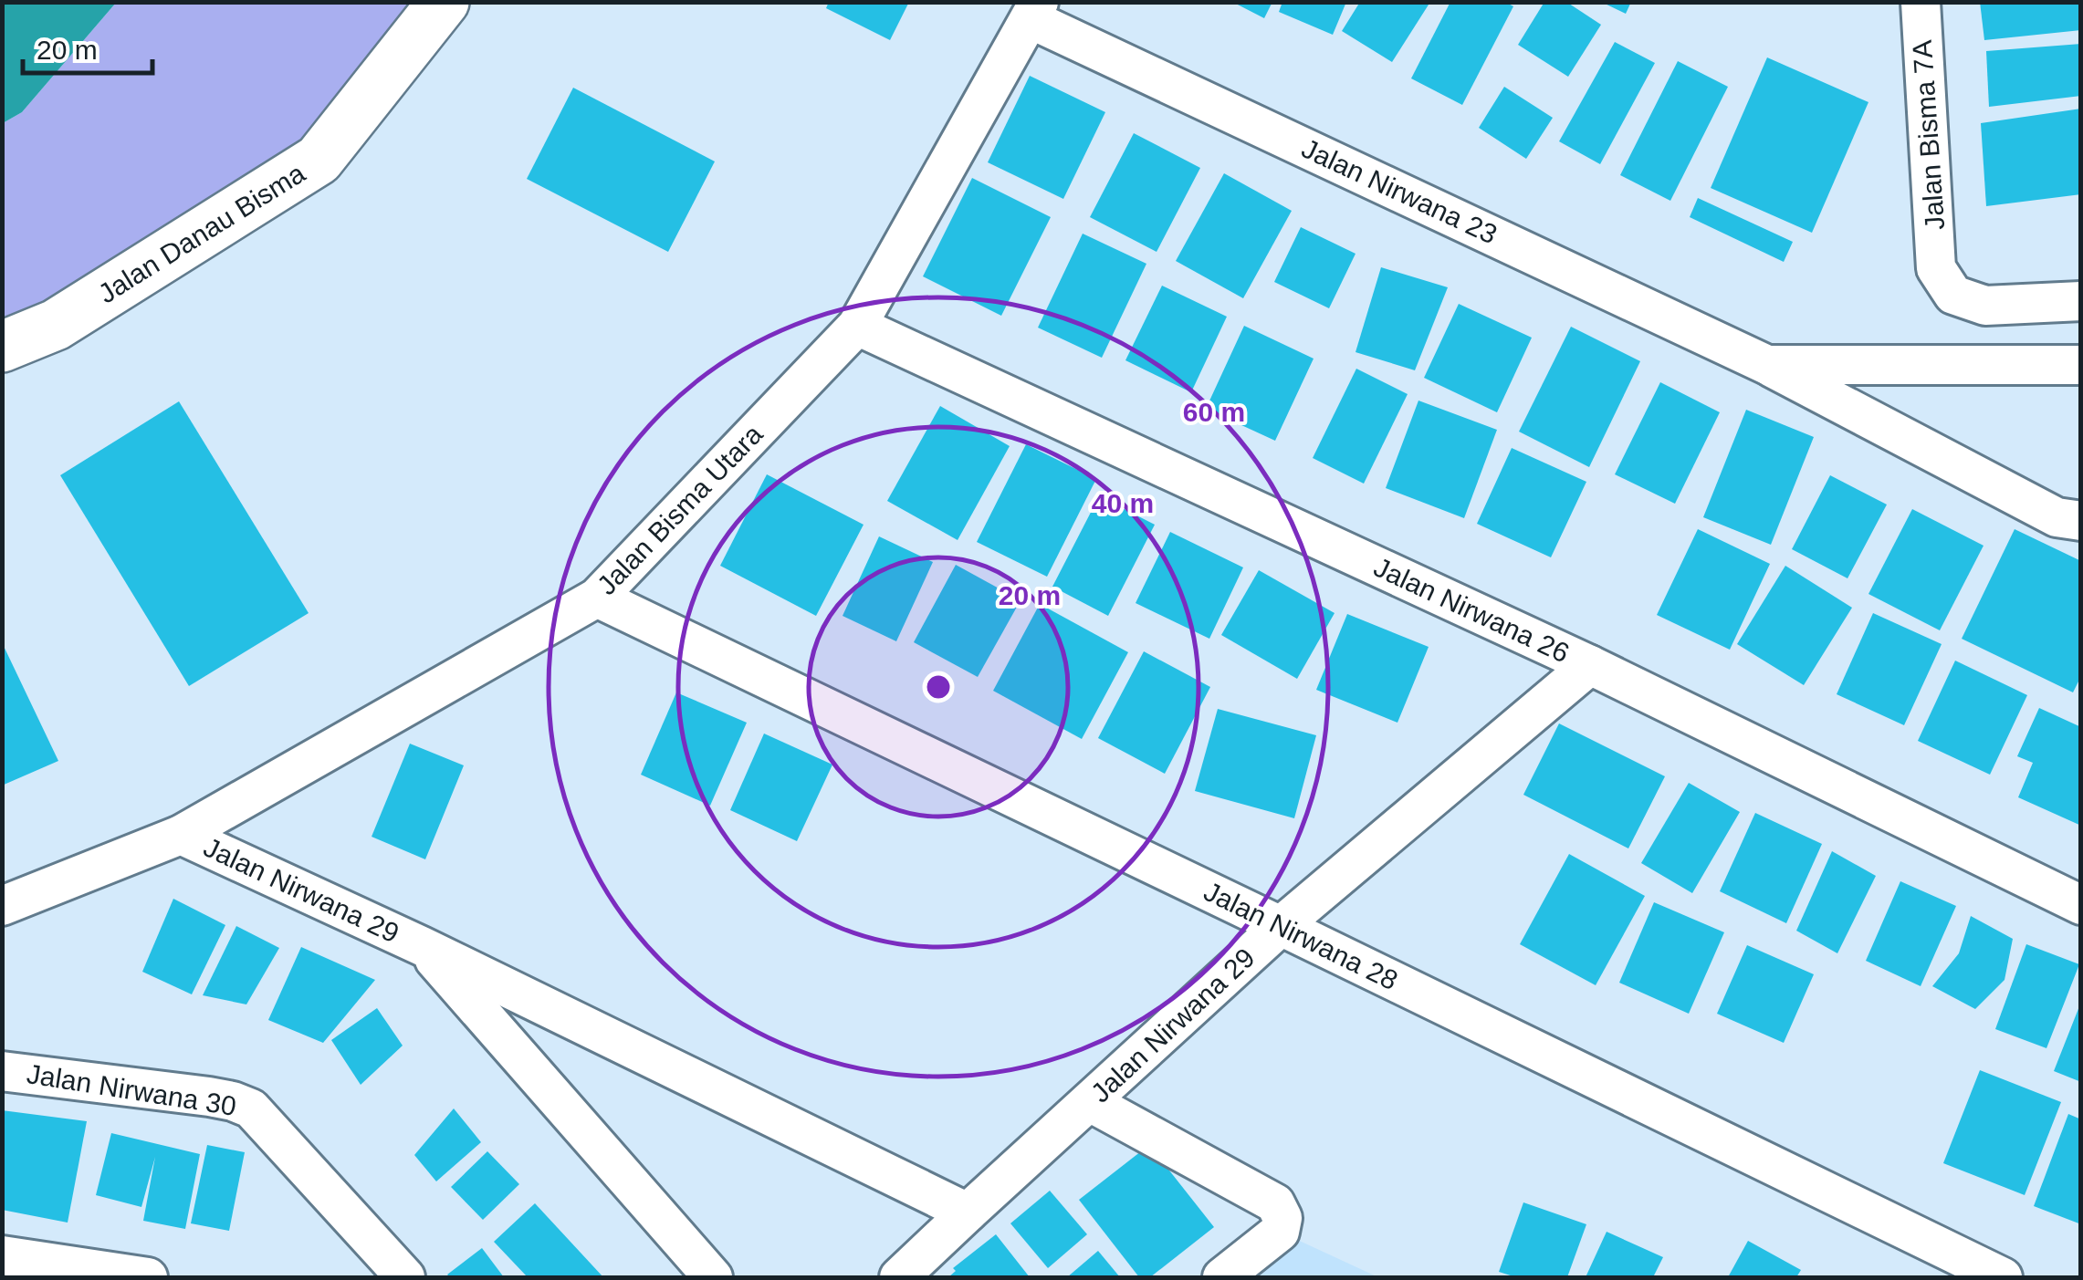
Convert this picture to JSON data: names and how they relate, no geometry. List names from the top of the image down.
{
  "streets": {
    "street": [
      "Jalan Bisma 7A",
      "Jalan Nirwana 23",
      "Jalan Danau Bisma",
      "Jalan Bisma Utara",
      "Jalan Nirwana 26",
      "Jalan Nirwana 29",
      "Jalan Nirwana 28",
      "Jalan Nirwana 30"
    ]
  },
  "crossings": [
    ["Jalan Nirwana 23", "Jalan Bisma Utara"],
    ["Jalan Bisma Utara", "Jalan Nirwana 26"],
    ["Jalan Bisma Utara", "Jalan Nirwana 29"],
    ["Jalan Bisma Utara", "Jalan Nirwana 28"],
    ["Jalan Nirwana 26", "Jalan Nirwana 29"],
    ["Jalan Nirwana 29", "Jalan Nirwana 28"]
  ],
  "scale_bar": "20 m",
  "rings": ["60 m", "40 m", "20 m"]
}
